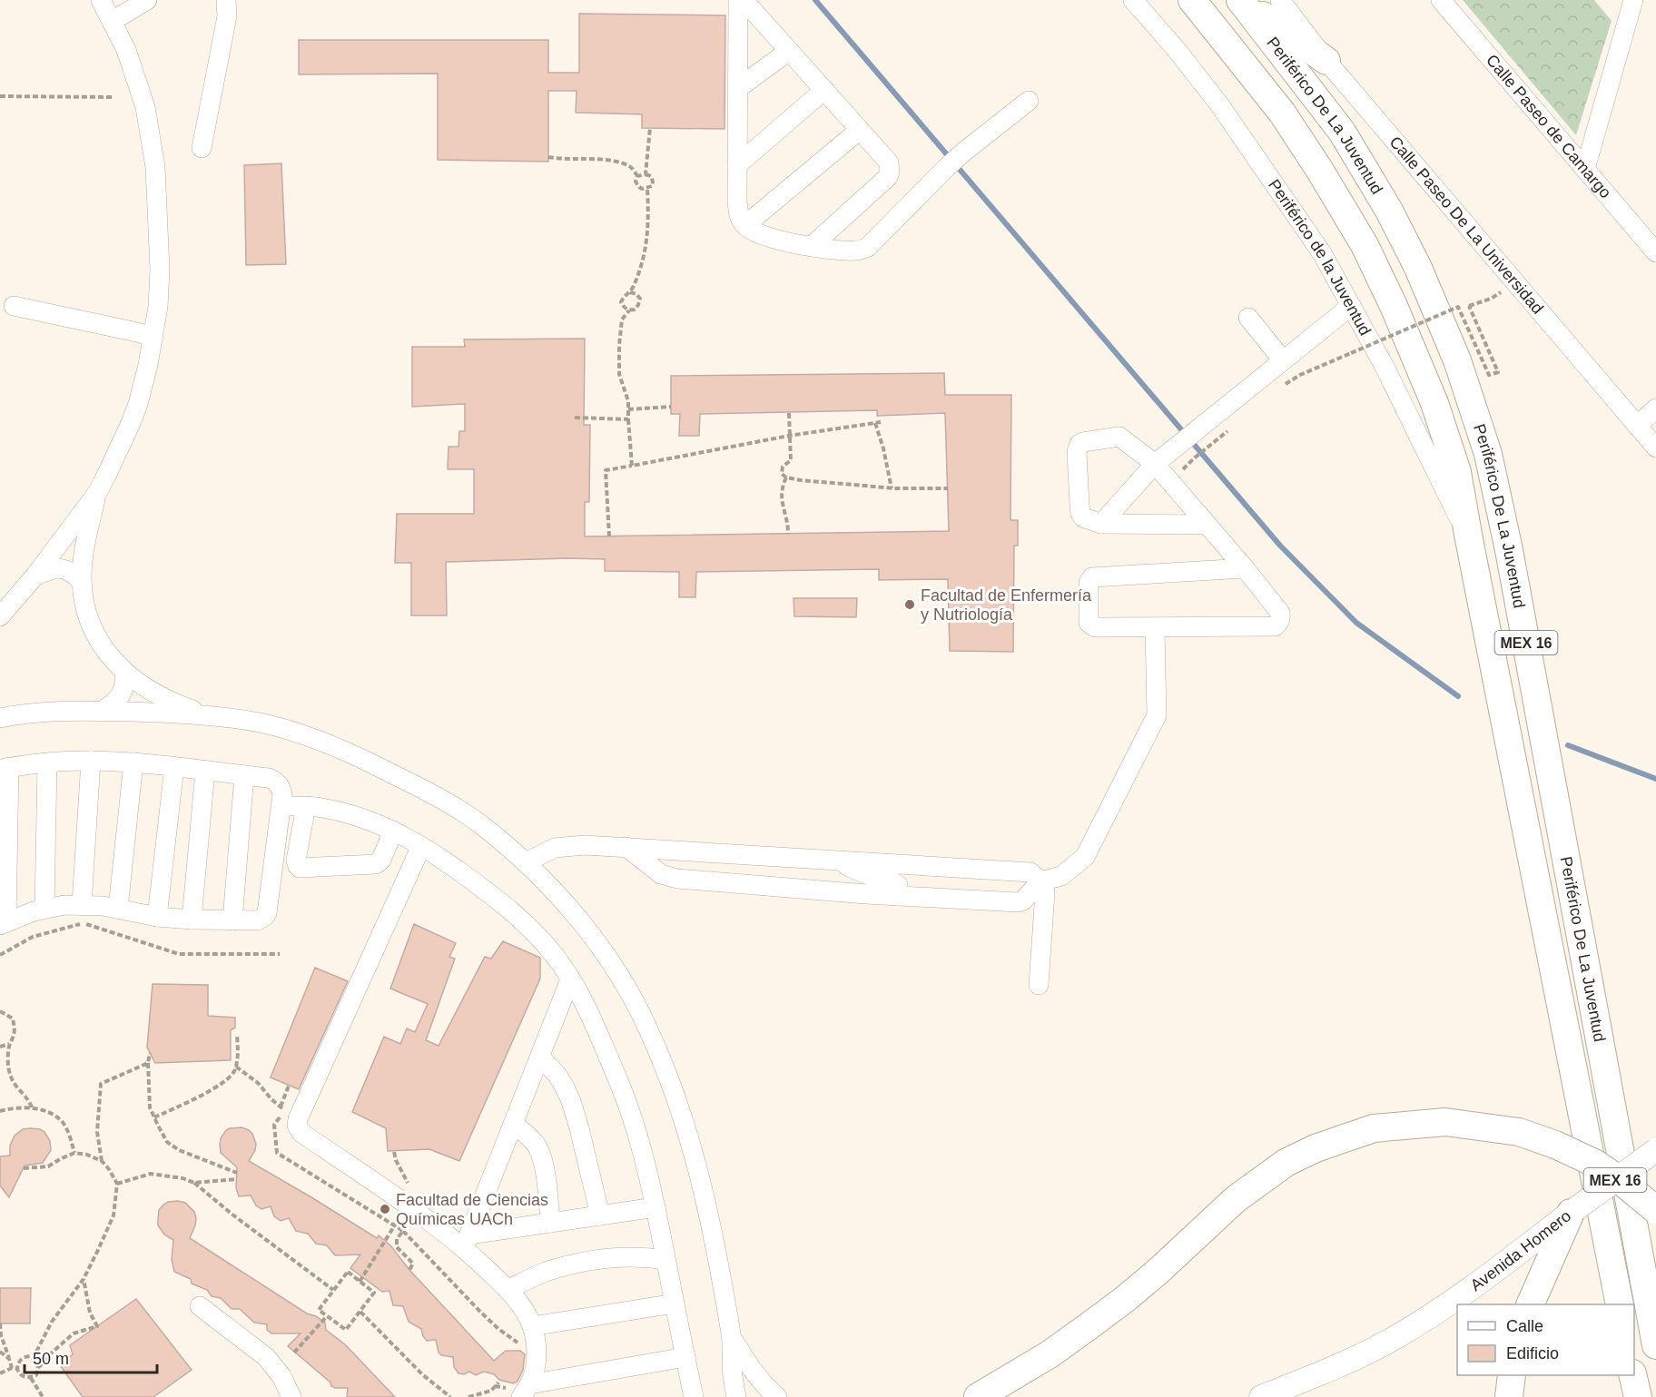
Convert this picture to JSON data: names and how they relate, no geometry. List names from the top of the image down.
{
  "streets": {
    "highway": ["Periférico De La Juventud", "MEX 16"],
    "main road": ["Avenida Homero"],
    "street": ["Calle Paseo de Camargo", "Calle Paseo De La Universidad", "Periférico de la Juventud"]
  },
  "crossings": [
    ["Periférico De La Juventud", "Periférico de la Juventud"]
  ],
  "places": ["Facultad de Enfermería y Nutriología", "Facultad de Ciencias Químicas UACh"],
  "legend": ["Calle", "Edificio"],
  "scale_bar": "50 m"
}
